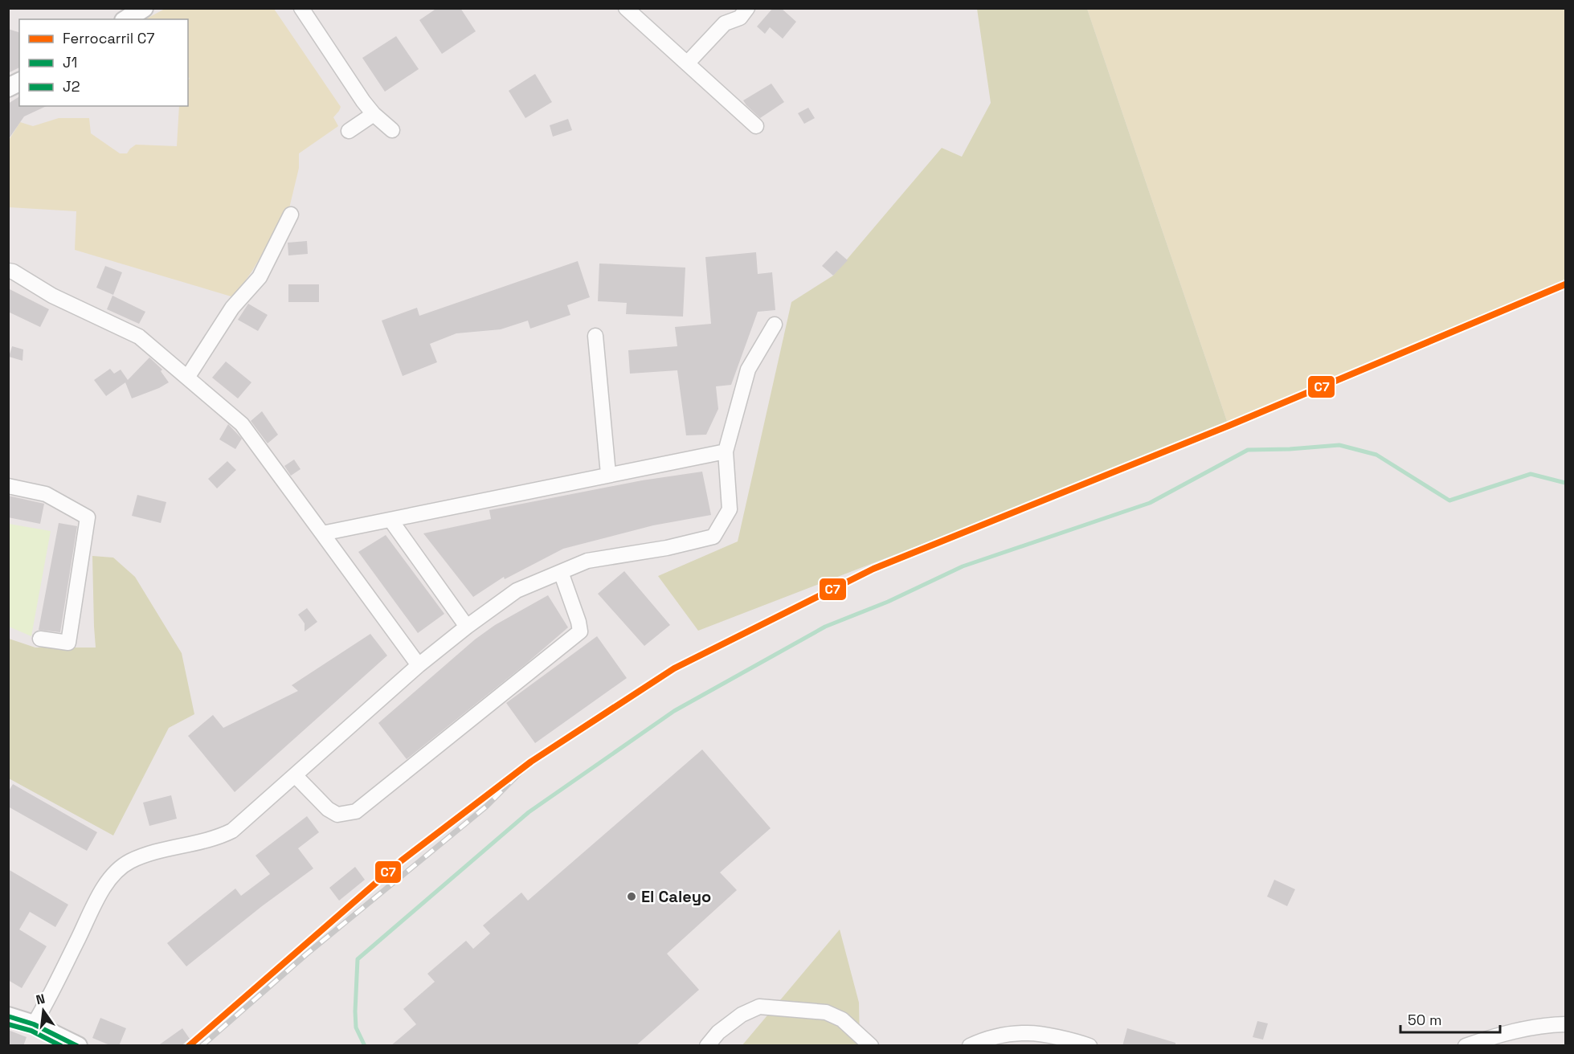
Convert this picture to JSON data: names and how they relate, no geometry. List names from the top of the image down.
{
  "places": ["El Caleyo"],
  "lines": ["rail line C7", "transit line J1", "transit line J2"],
  "legend": ["Ferrocarril C7", "J1", "J2"],
  "scale_bar": "50 m",
  "north": "top"
}
